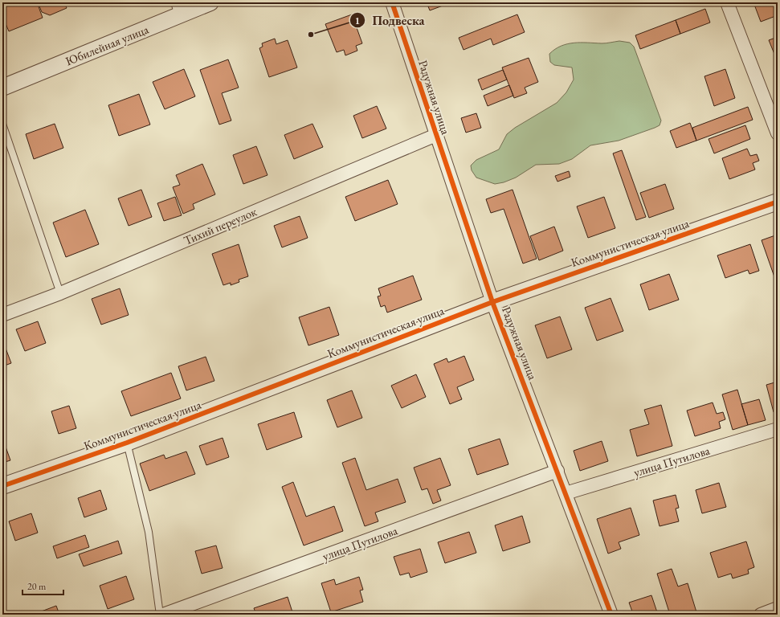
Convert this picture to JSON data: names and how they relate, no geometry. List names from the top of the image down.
{
  "streets": {
    "street": [
      "Юбилейная улица",
      "Радужная улица",
      "Тихий переулок",
      "Коммунистическая улица",
      "улица Путилова"
    ]
  },
  "crossings": [
    ["Радужная улица", "Тихий переулок"],
    ["Радужная улица", "Коммунистическая улица"],
    ["Радужная улица", "улица Путилова"]
  ],
  "places": ["Подвеска"],
  "scale_bar": "20 m"
}
